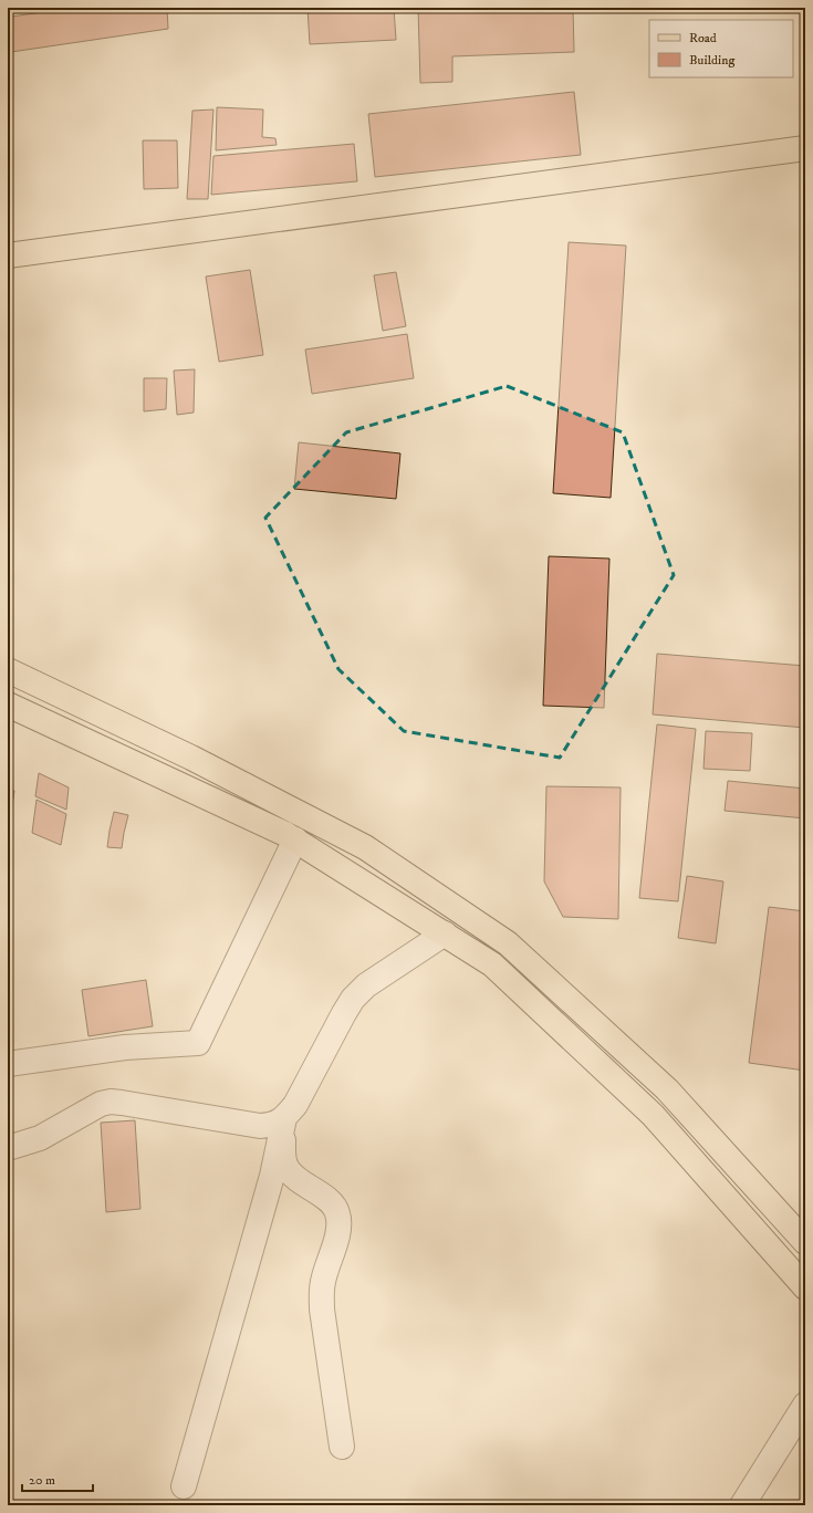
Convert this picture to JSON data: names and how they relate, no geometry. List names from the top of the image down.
{
  "legend": ["Road", "Building"],
  "scale_bar": "20 m"
}
